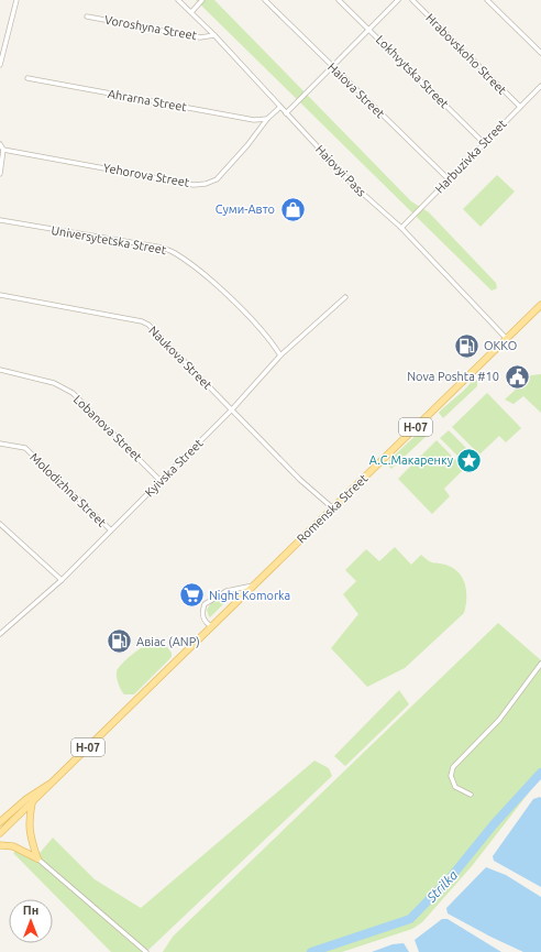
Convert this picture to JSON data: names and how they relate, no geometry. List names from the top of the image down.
{
  "streets": {
    "main road": ["Н-07", "Romenska Street"],
    "street": [
      "Voroshyna Street",
      "Hrabovskoho Street",
      "Lokhvytska Street",
      "Haiova Street",
      "Ahrarna Street",
      "Harbuzivka Street",
      "Haiovyi Pass",
      "Yehorova Street",
      "Universytetska Street",
      "Naukova Street",
      "Lobanova Street",
      "Kyivska Street",
      "Molodizhna Street"
    ]
  },
  "crossings": [
    ["Voroshyna Street", "Haiovyi Pass"],
    ["Hrabovskoho Street", "Harbuzivka Street"],
    ["Lokhvytska Street", "Harbuzivka Street"],
    ["Haiova Street", "Harbuzivka Street"],
    ["Ahrarna Street", "Yehorova Street"],
    ["Harbuzivka Street", "Haiovyi Pass"],
    ["Haiovyi Pass", "Yehorova Street"],
    ["Haiovyi Pass", "Romenska Street"],
    ["Universytetska Street", "Kyivska Street"],
    ["Naukova Street", "Kyivska Street"],
    ["Naukova Street", "Romenska Street"],
    ["Н-07", "Romenska Street"],
    ["Lobanova Street", "Kyivska Street"],
    ["Kyivska Street", "Molodizhna Street"]
  ],
  "water": ["Strilka"],
  "places": {
    "shop": ["Суми-Авто"],
    "fuel station": ["ОККО", "Авіас (ANP)"],
    "public building": ["Nova Poshta #10"],
    "place": ["А.С.Макаренку"],
    "supermarket": ["Night Komorka"]
  },
  "north": "top"
}
